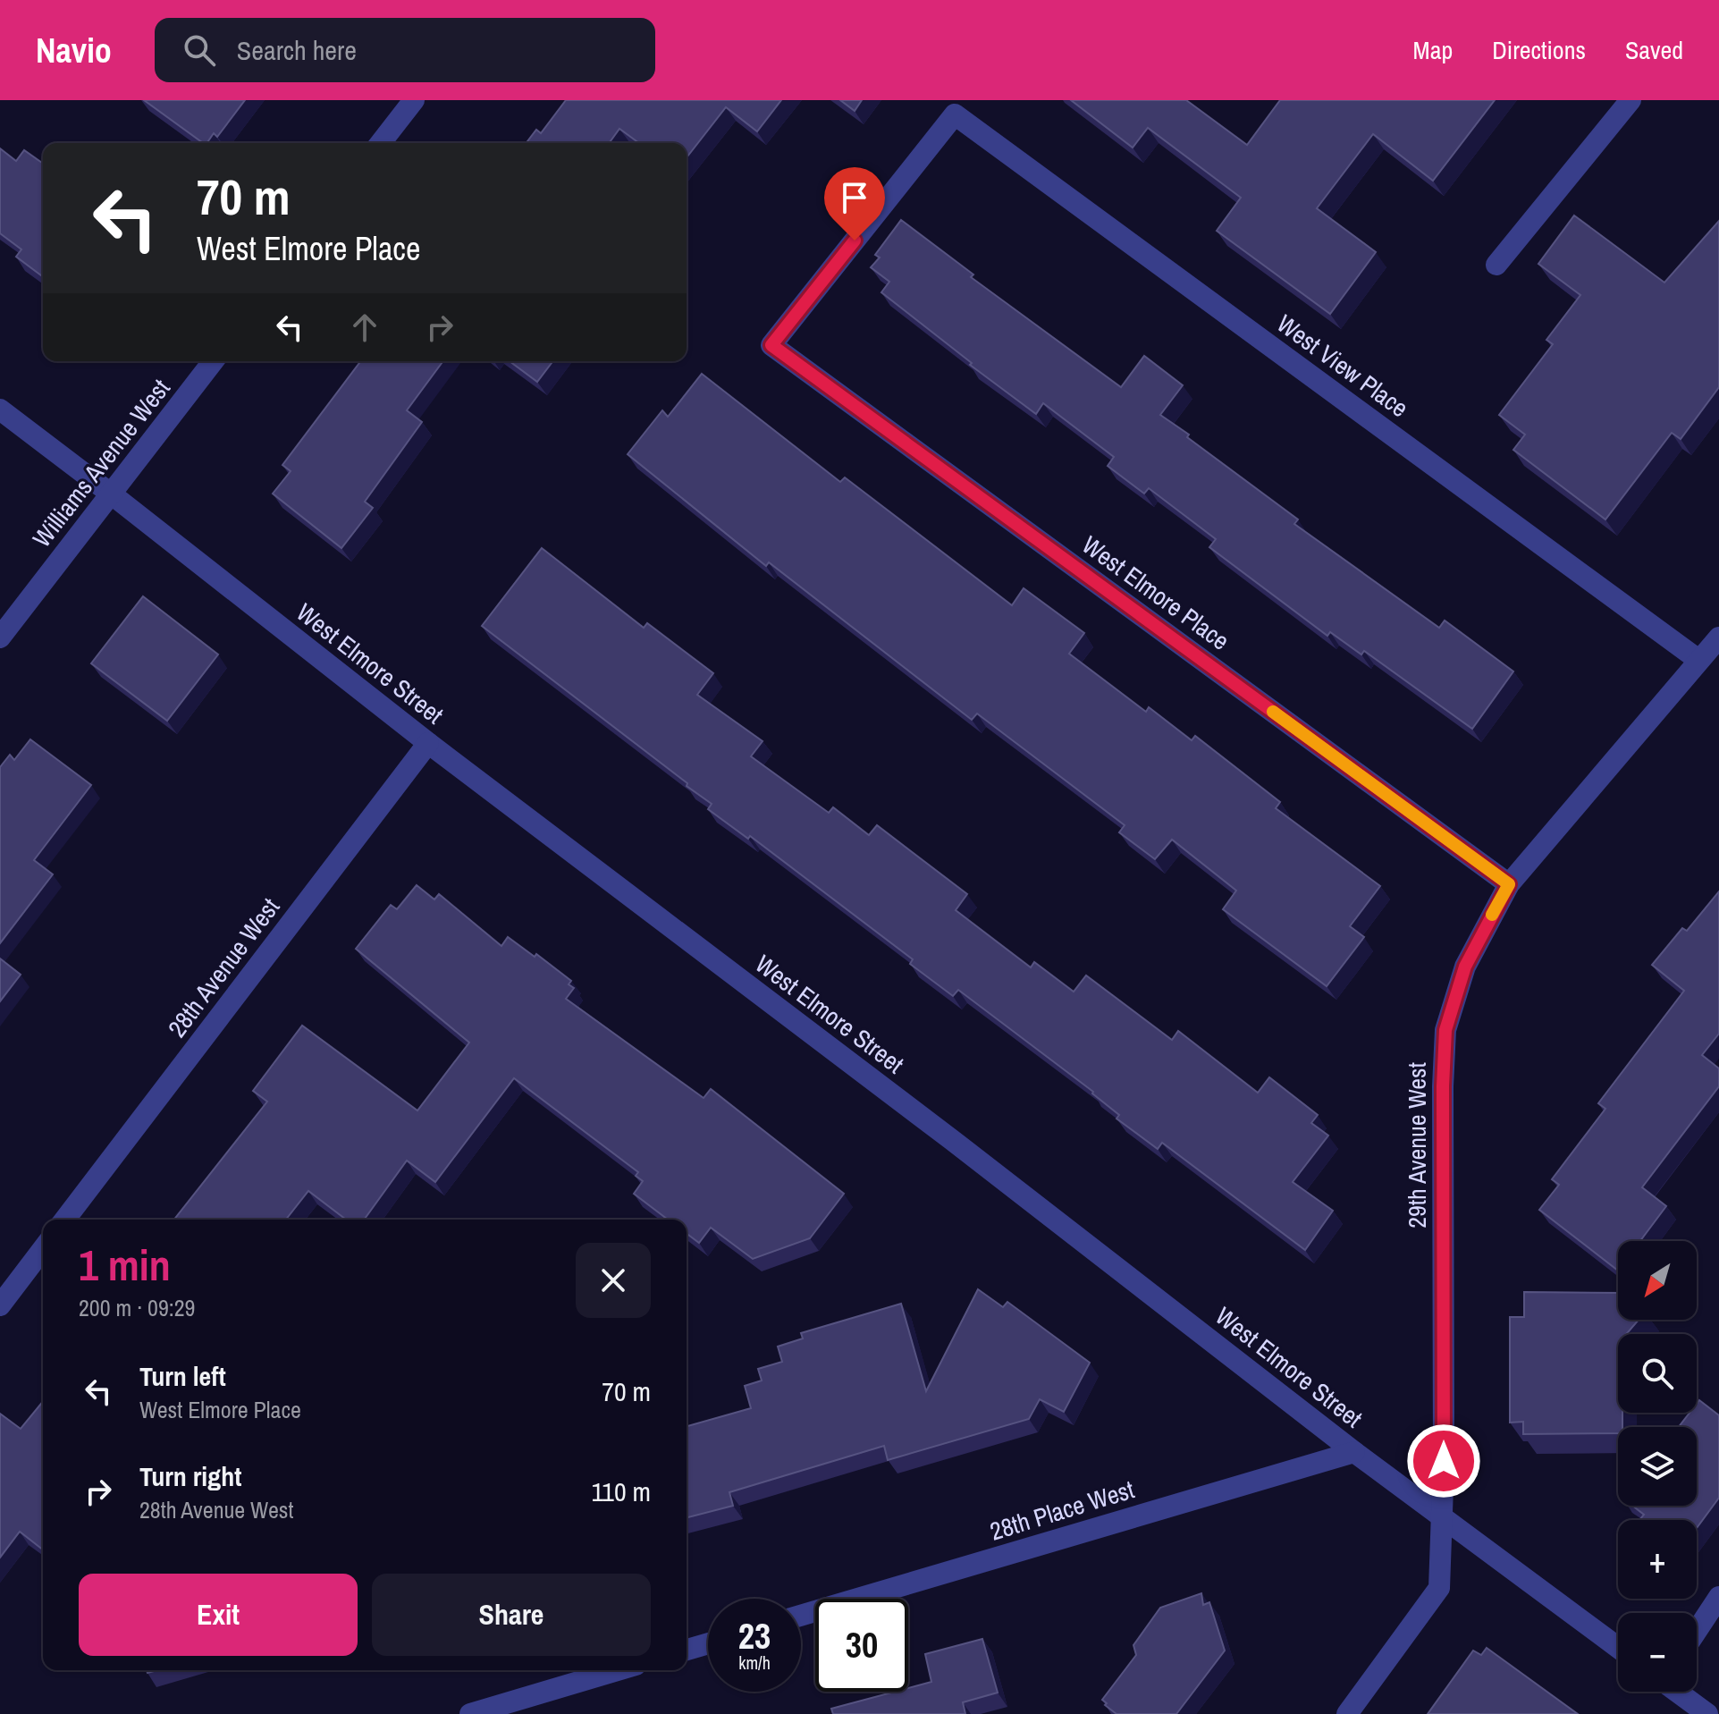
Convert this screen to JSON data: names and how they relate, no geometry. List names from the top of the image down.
{
  "streets": {
    "street": [
      "West View Place",
      "Williams Avenue West",
      "West Elmore Place",
      "West Elmore Street",
      "28th Avenue West",
      "29th Avenue West",
      "28th Place West"
    ]
  },
  "crossings": [
    ["West View Place", "West Elmore Place"],
    ["West View Place", "29th Avenue West"],
    ["Williams Avenue West", "West Elmore Street"],
    ["West Elmore Place", "29th Avenue West"],
    ["West Elmore Street", "28th Avenue West"],
    ["West Elmore Street", "29th Avenue West"],
    ["West Elmore Street", "28th Place West"]
  ],
  "north": "bottom left",
  "page": {
    "header": "Navio",
    "search": "Search here",
    "nav": ["Map", "Directions", "Saved"],
    "turn": ["70 m", "West Elmore Place"],
    "heading": ["1 min", "200 m · 09:29"],
    "map_buttons": ["+", "−"],
    "list": [
      {
        "name": "Turn left",
        "note": "West Elmore Place",
        "value": "70 m"
      },
      {
        "name": "Turn right",
        "note": "28th Avenue West",
        "value": "110 m"
      }
    ],
    "buttons": ["Exit", "Share"],
    "speed": "23 km/h",
    "limit": "30"
  }
}
